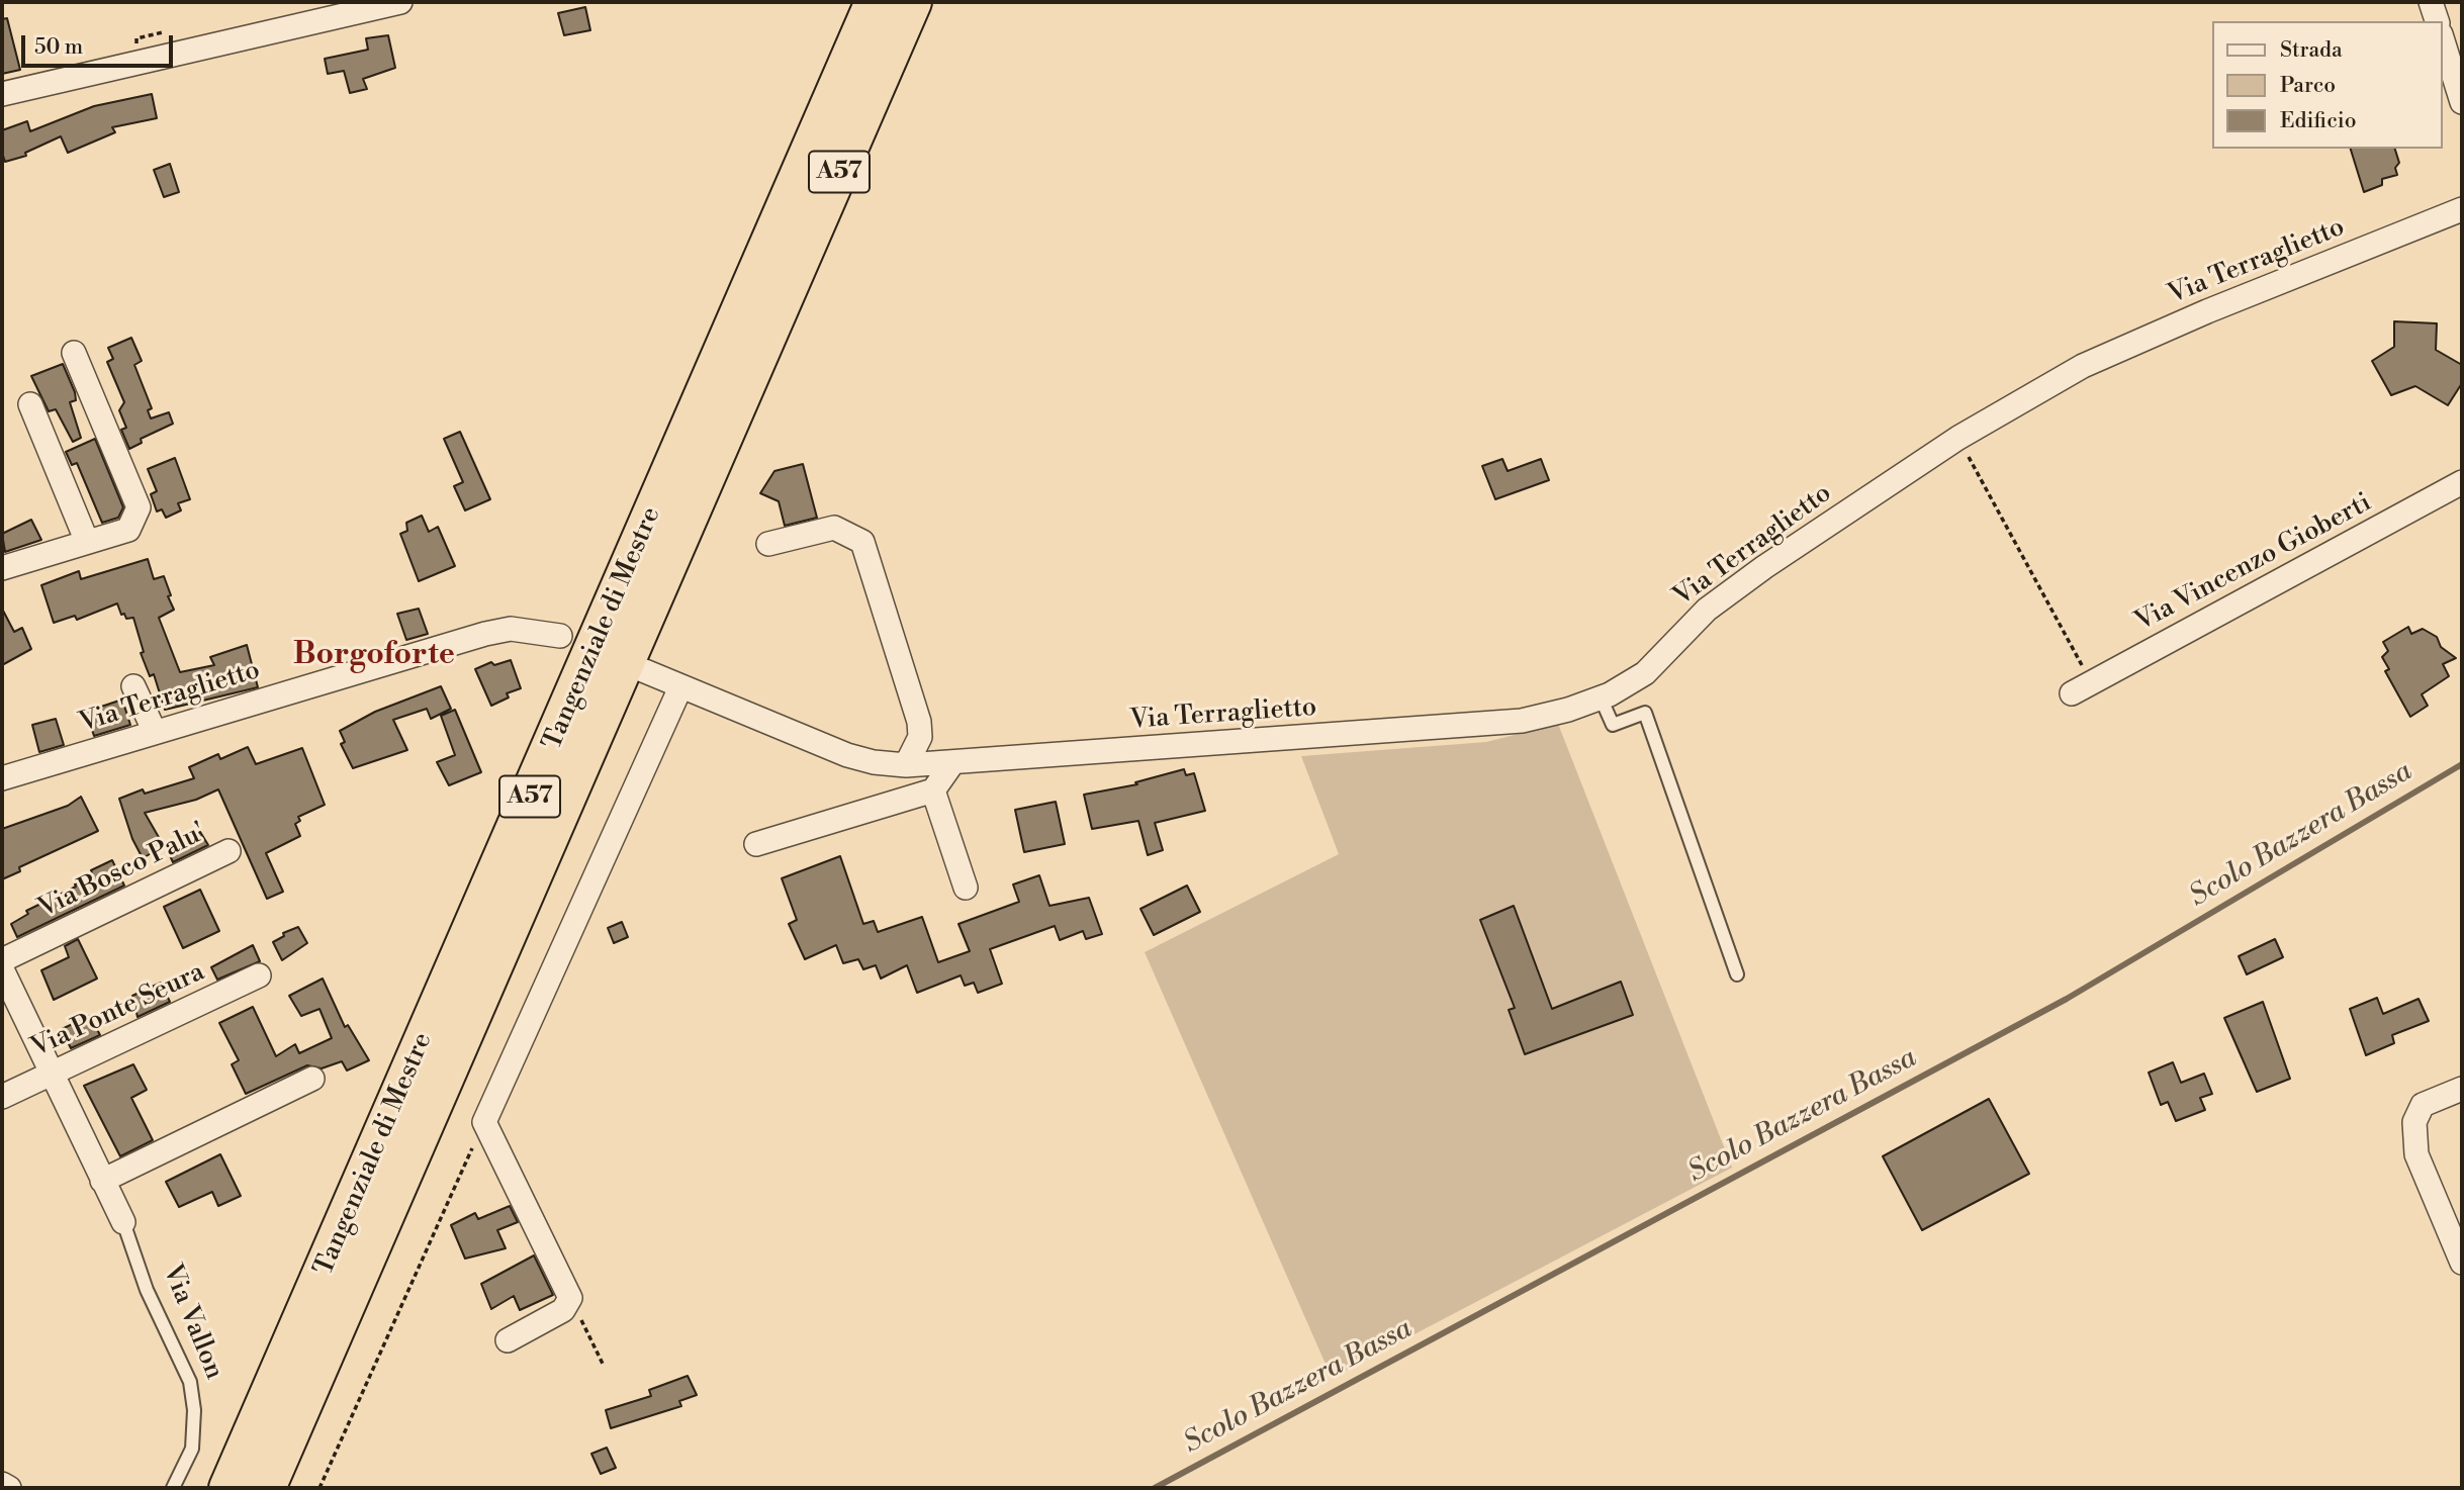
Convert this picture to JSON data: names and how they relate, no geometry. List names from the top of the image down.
{
  "streets": {
    "highway": ["A57", "Tangenziale di Mestre"],
    "street": [
      "Via Terraglietto",
      "Via Vincenzo Gioberti",
      "Via Bosco Palu'",
      "Via Ponte Seura",
      "Via Vallon"
    ]
  },
  "crossings": [
    ["A57", "Tangenziale di Mestre"],
    ["Via Ponte Seura", "Via Vallon"]
  ],
  "districts": ["Borgoforte"],
  "water": ["Scolo Bazzera Bassa"],
  "legend": ["Strada", "Parco", "Edificio"],
  "scale_bar": "50 m"
}
